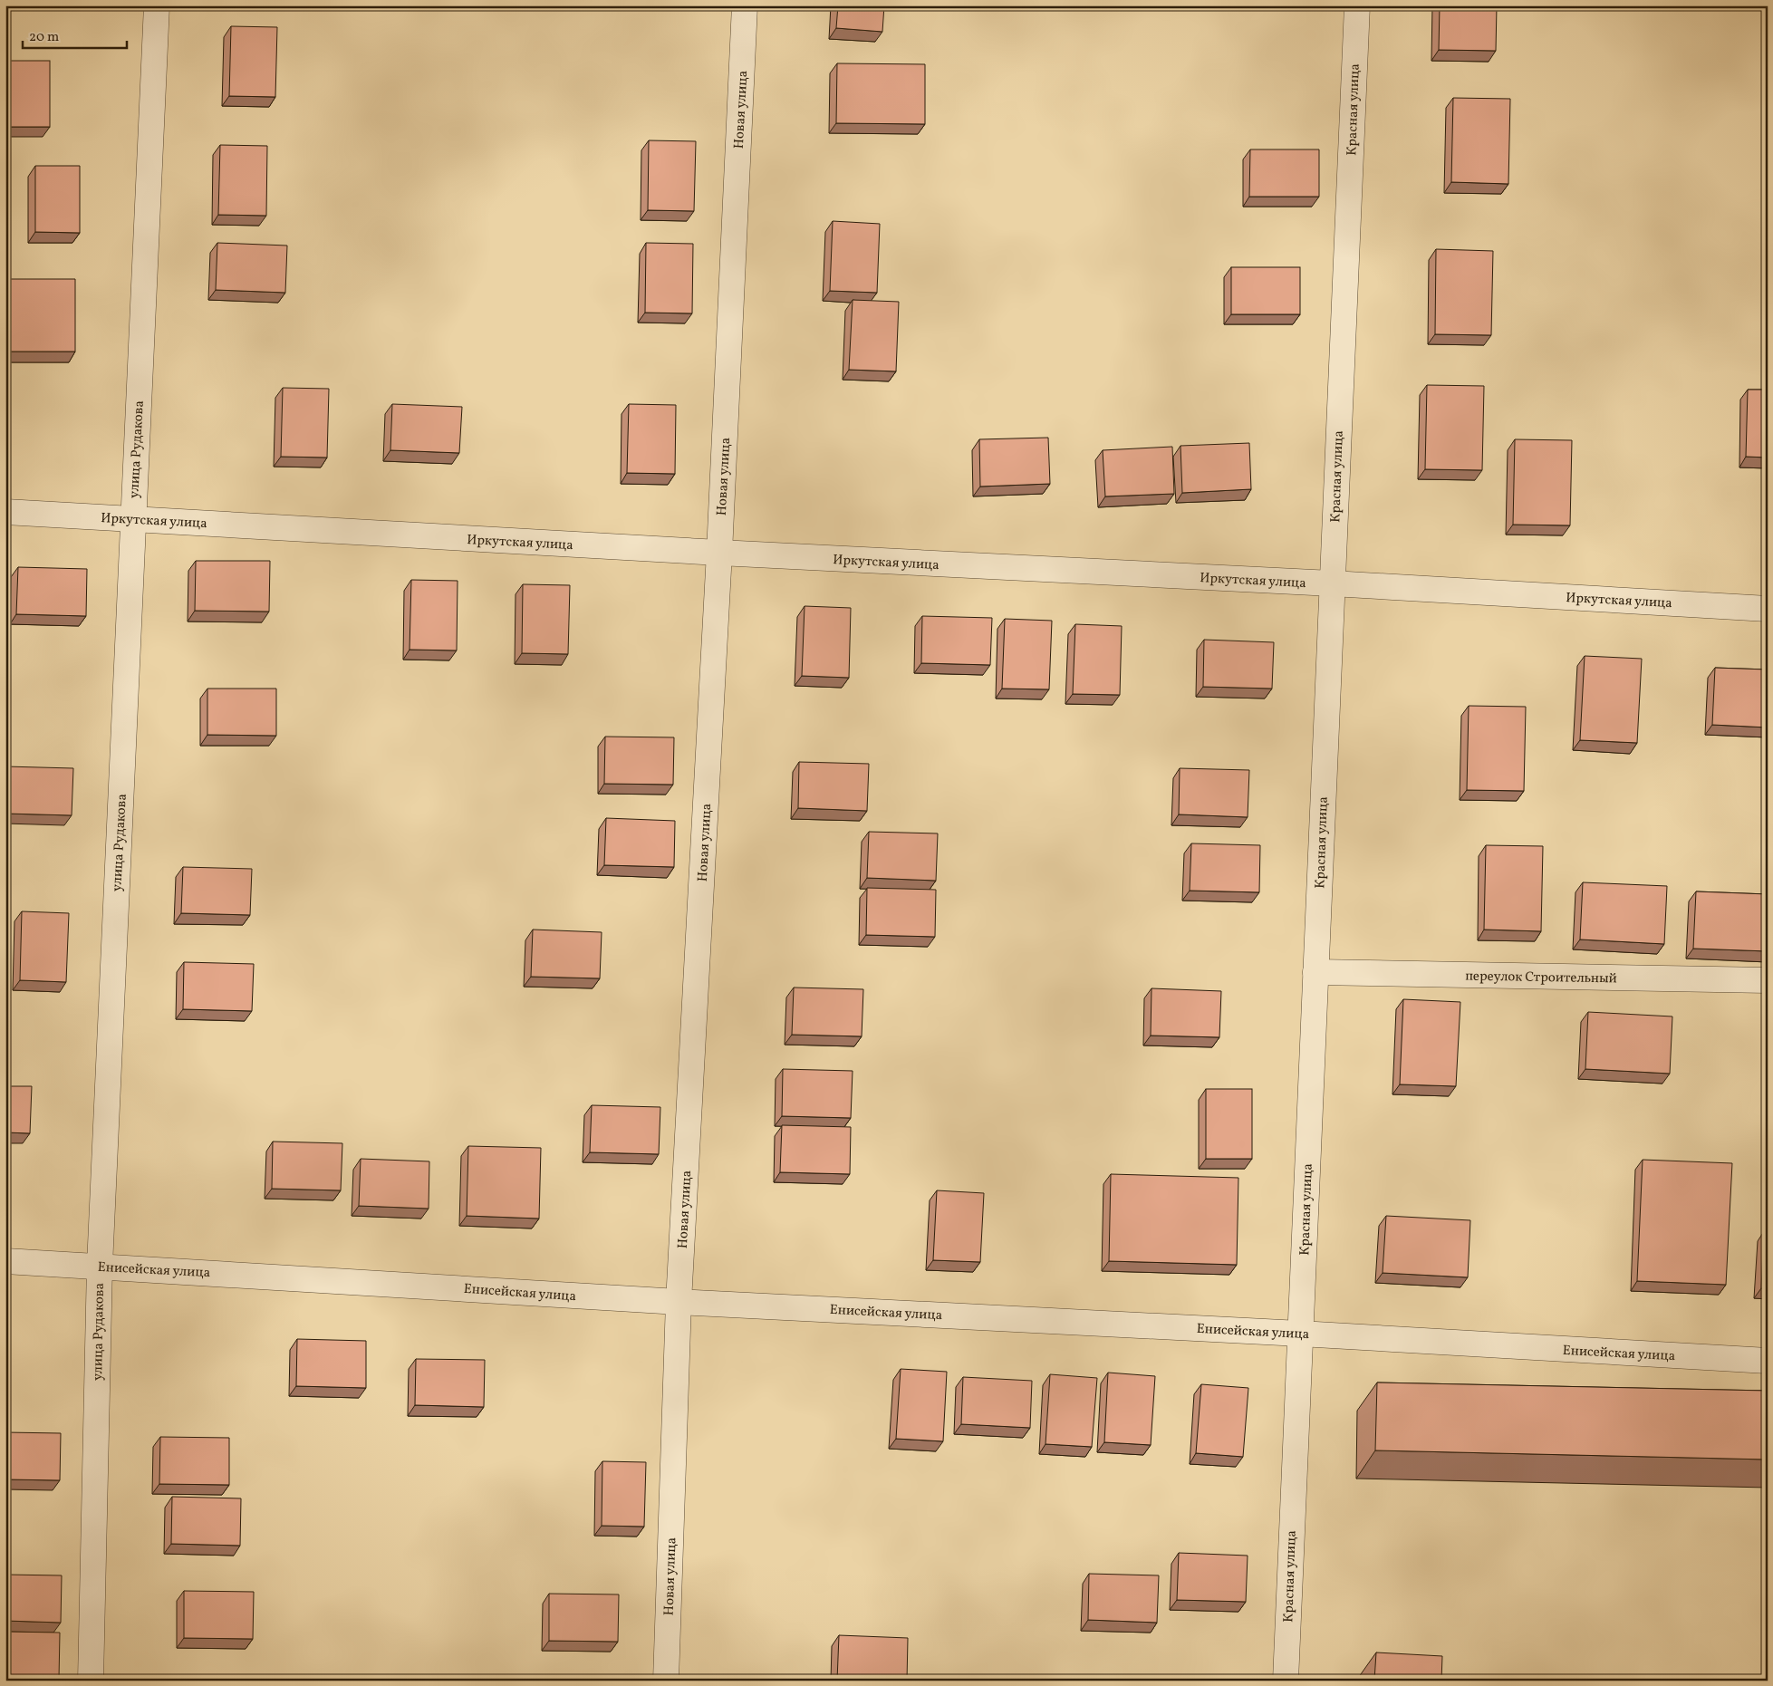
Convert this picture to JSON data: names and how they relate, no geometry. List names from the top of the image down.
{
  "streets": {
    "street": [
      "Новая улица",
      "Красная улица",
      "улица Рудакова",
      "Иркутская улица",
      "переулок Строительный",
      "Енисейская улица"
    ]
  },
  "crossings": [
    ["Новая улица", "Иркутская улица"],
    ["Новая улица", "Енисейская улица"],
    ["Красная улица", "Иркутская улица"],
    ["Красная улица", "переулок Строительный"],
    ["Красная улица", "Енисейская улица"],
    ["улица Рудакова", "Иркутская улица"],
    ["улица Рудакова", "Енисейская улица"]
  ],
  "scale_bar": "20 m"
}
